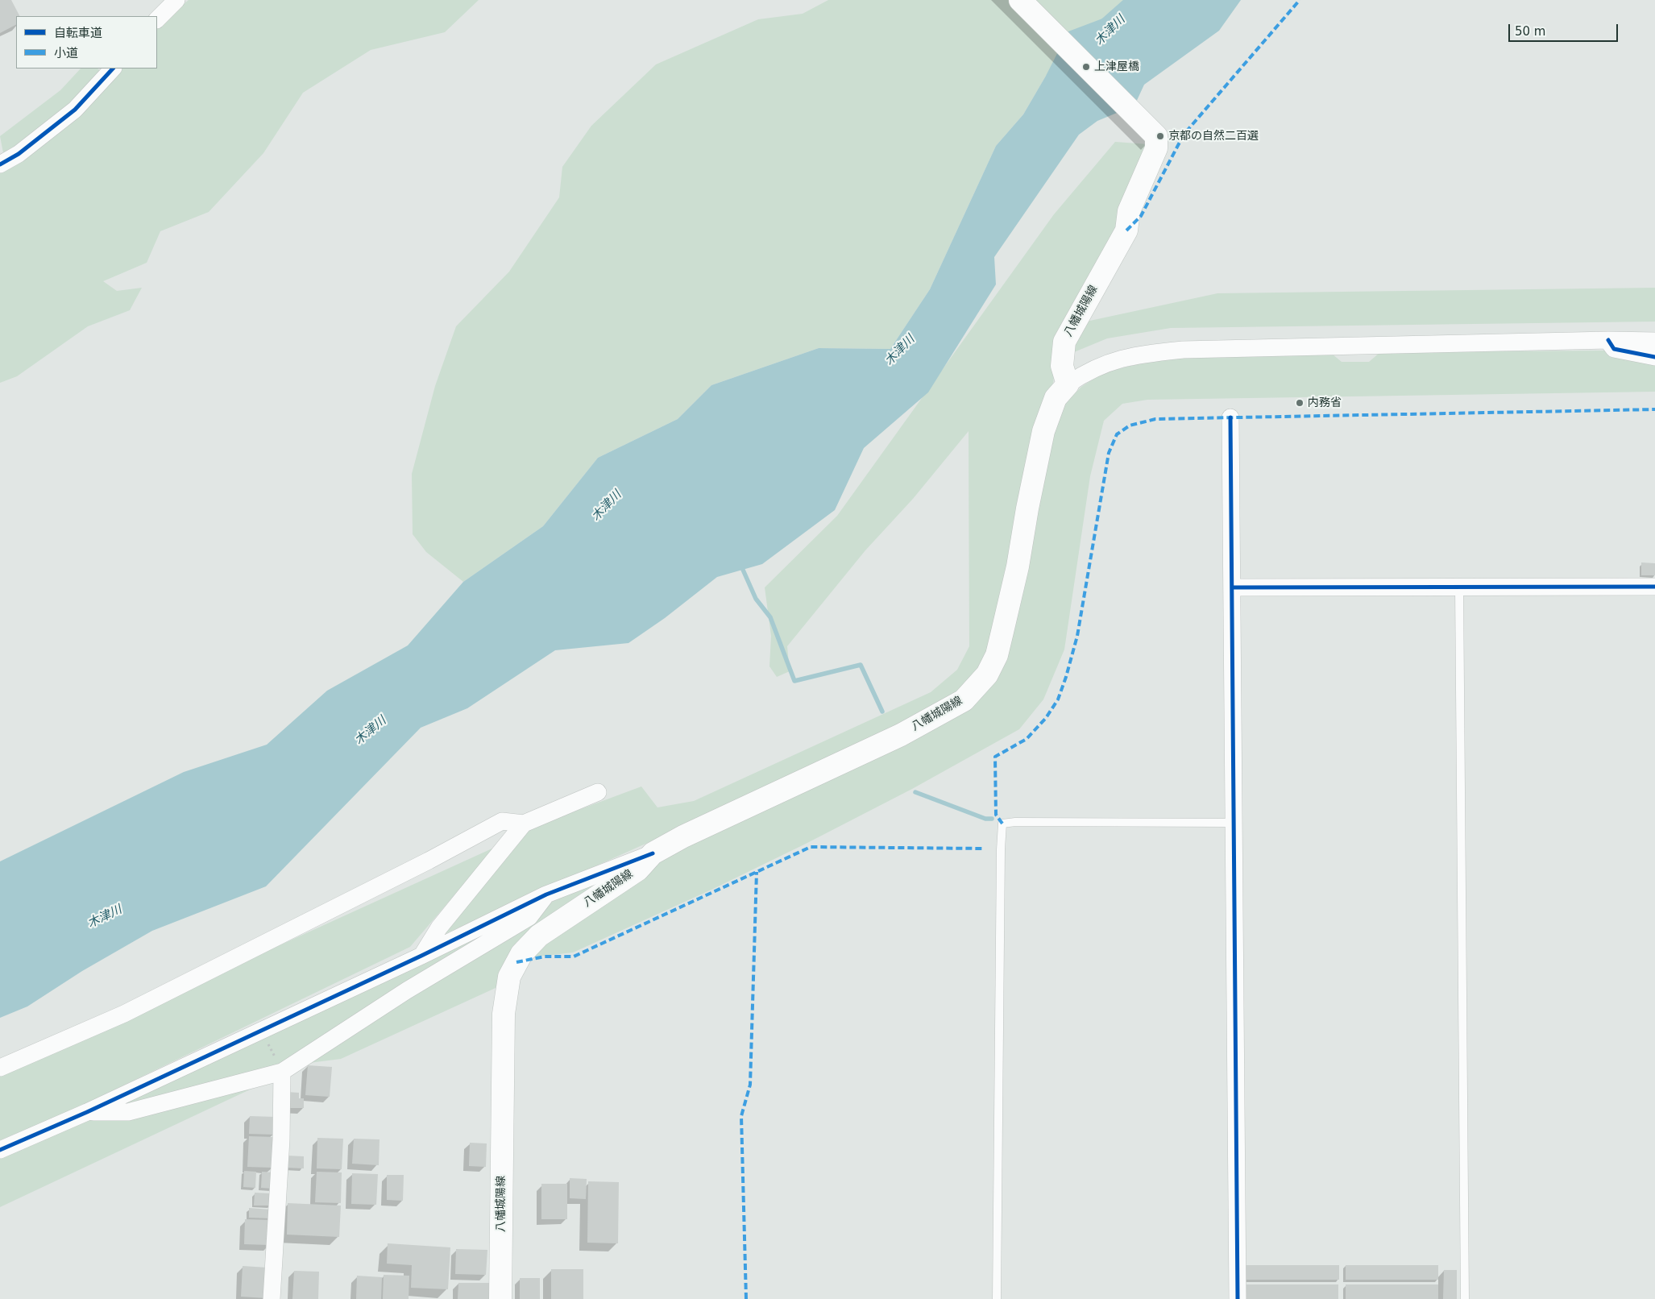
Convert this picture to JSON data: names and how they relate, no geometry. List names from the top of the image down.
{
  "streets": {
    "main road": ["八幡城陽線"]
  },
  "water": ["木津川"],
  "places": ["上津屋橋", "京都の自然二百選", "内務省"],
  "legend": ["自転車道", "小道"],
  "scale_bar": "50 m"
}
